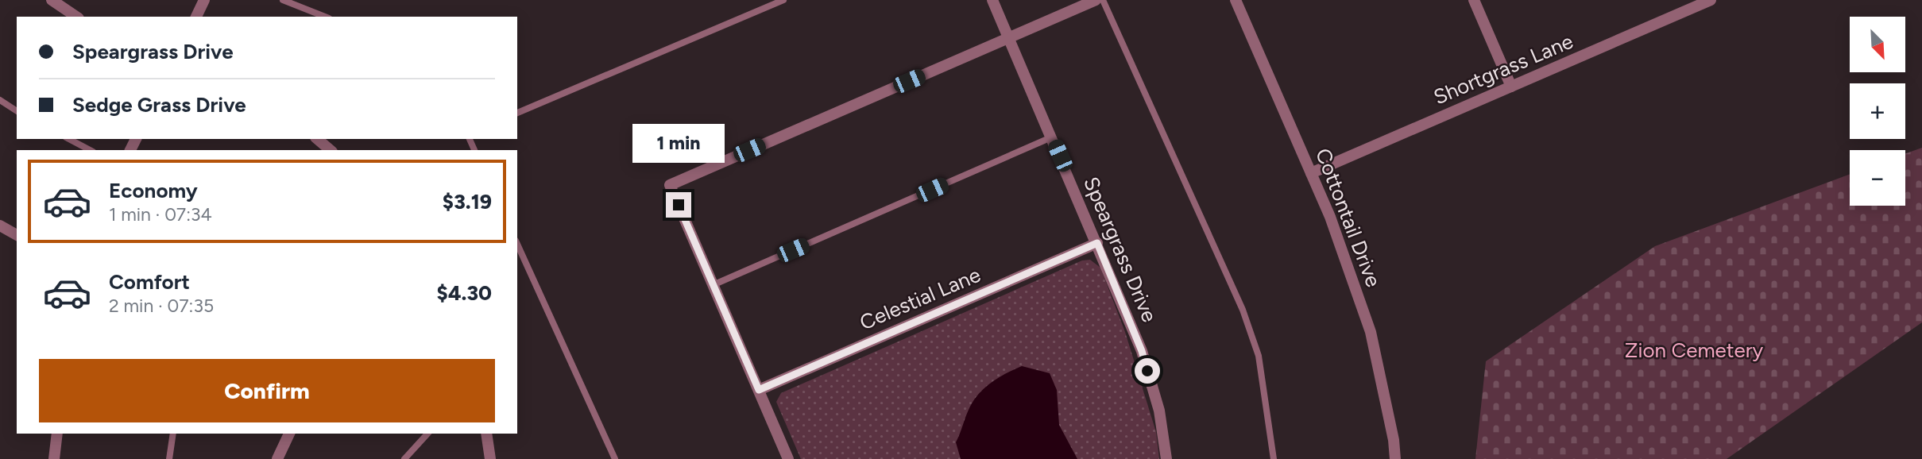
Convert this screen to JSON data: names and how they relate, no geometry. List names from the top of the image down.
{
  "streets": {
    "street": [
      "Shortgrass Lane",
      "Cottontail Drive",
      "Speargrass Drive",
      "Celestial Lane"
    ]
  },
  "crossings": [
    ["Shortgrass Lane", "Cottontail Drive"],
    ["Speargrass Drive", "Celestial Lane"]
  ],
  "parks": ["Zion Cemetery"],
  "north": "bottom right",
  "page": {
    "map_buttons": ["+", "−"],
    "banner": ["Speargrass Drive", "Sedge Grass Drive"],
    "bubble": "1 min",
    "list": [
      {
        "name": "Economy",
        "note": "1 min · 07:34",
        "value": "$3.19"
      },
      {
        "name": "Comfort",
        "note": "2 min · 07:35",
        "value": "$4.30"
      }
    ],
    "buttons": "Confirm"
  }
}
